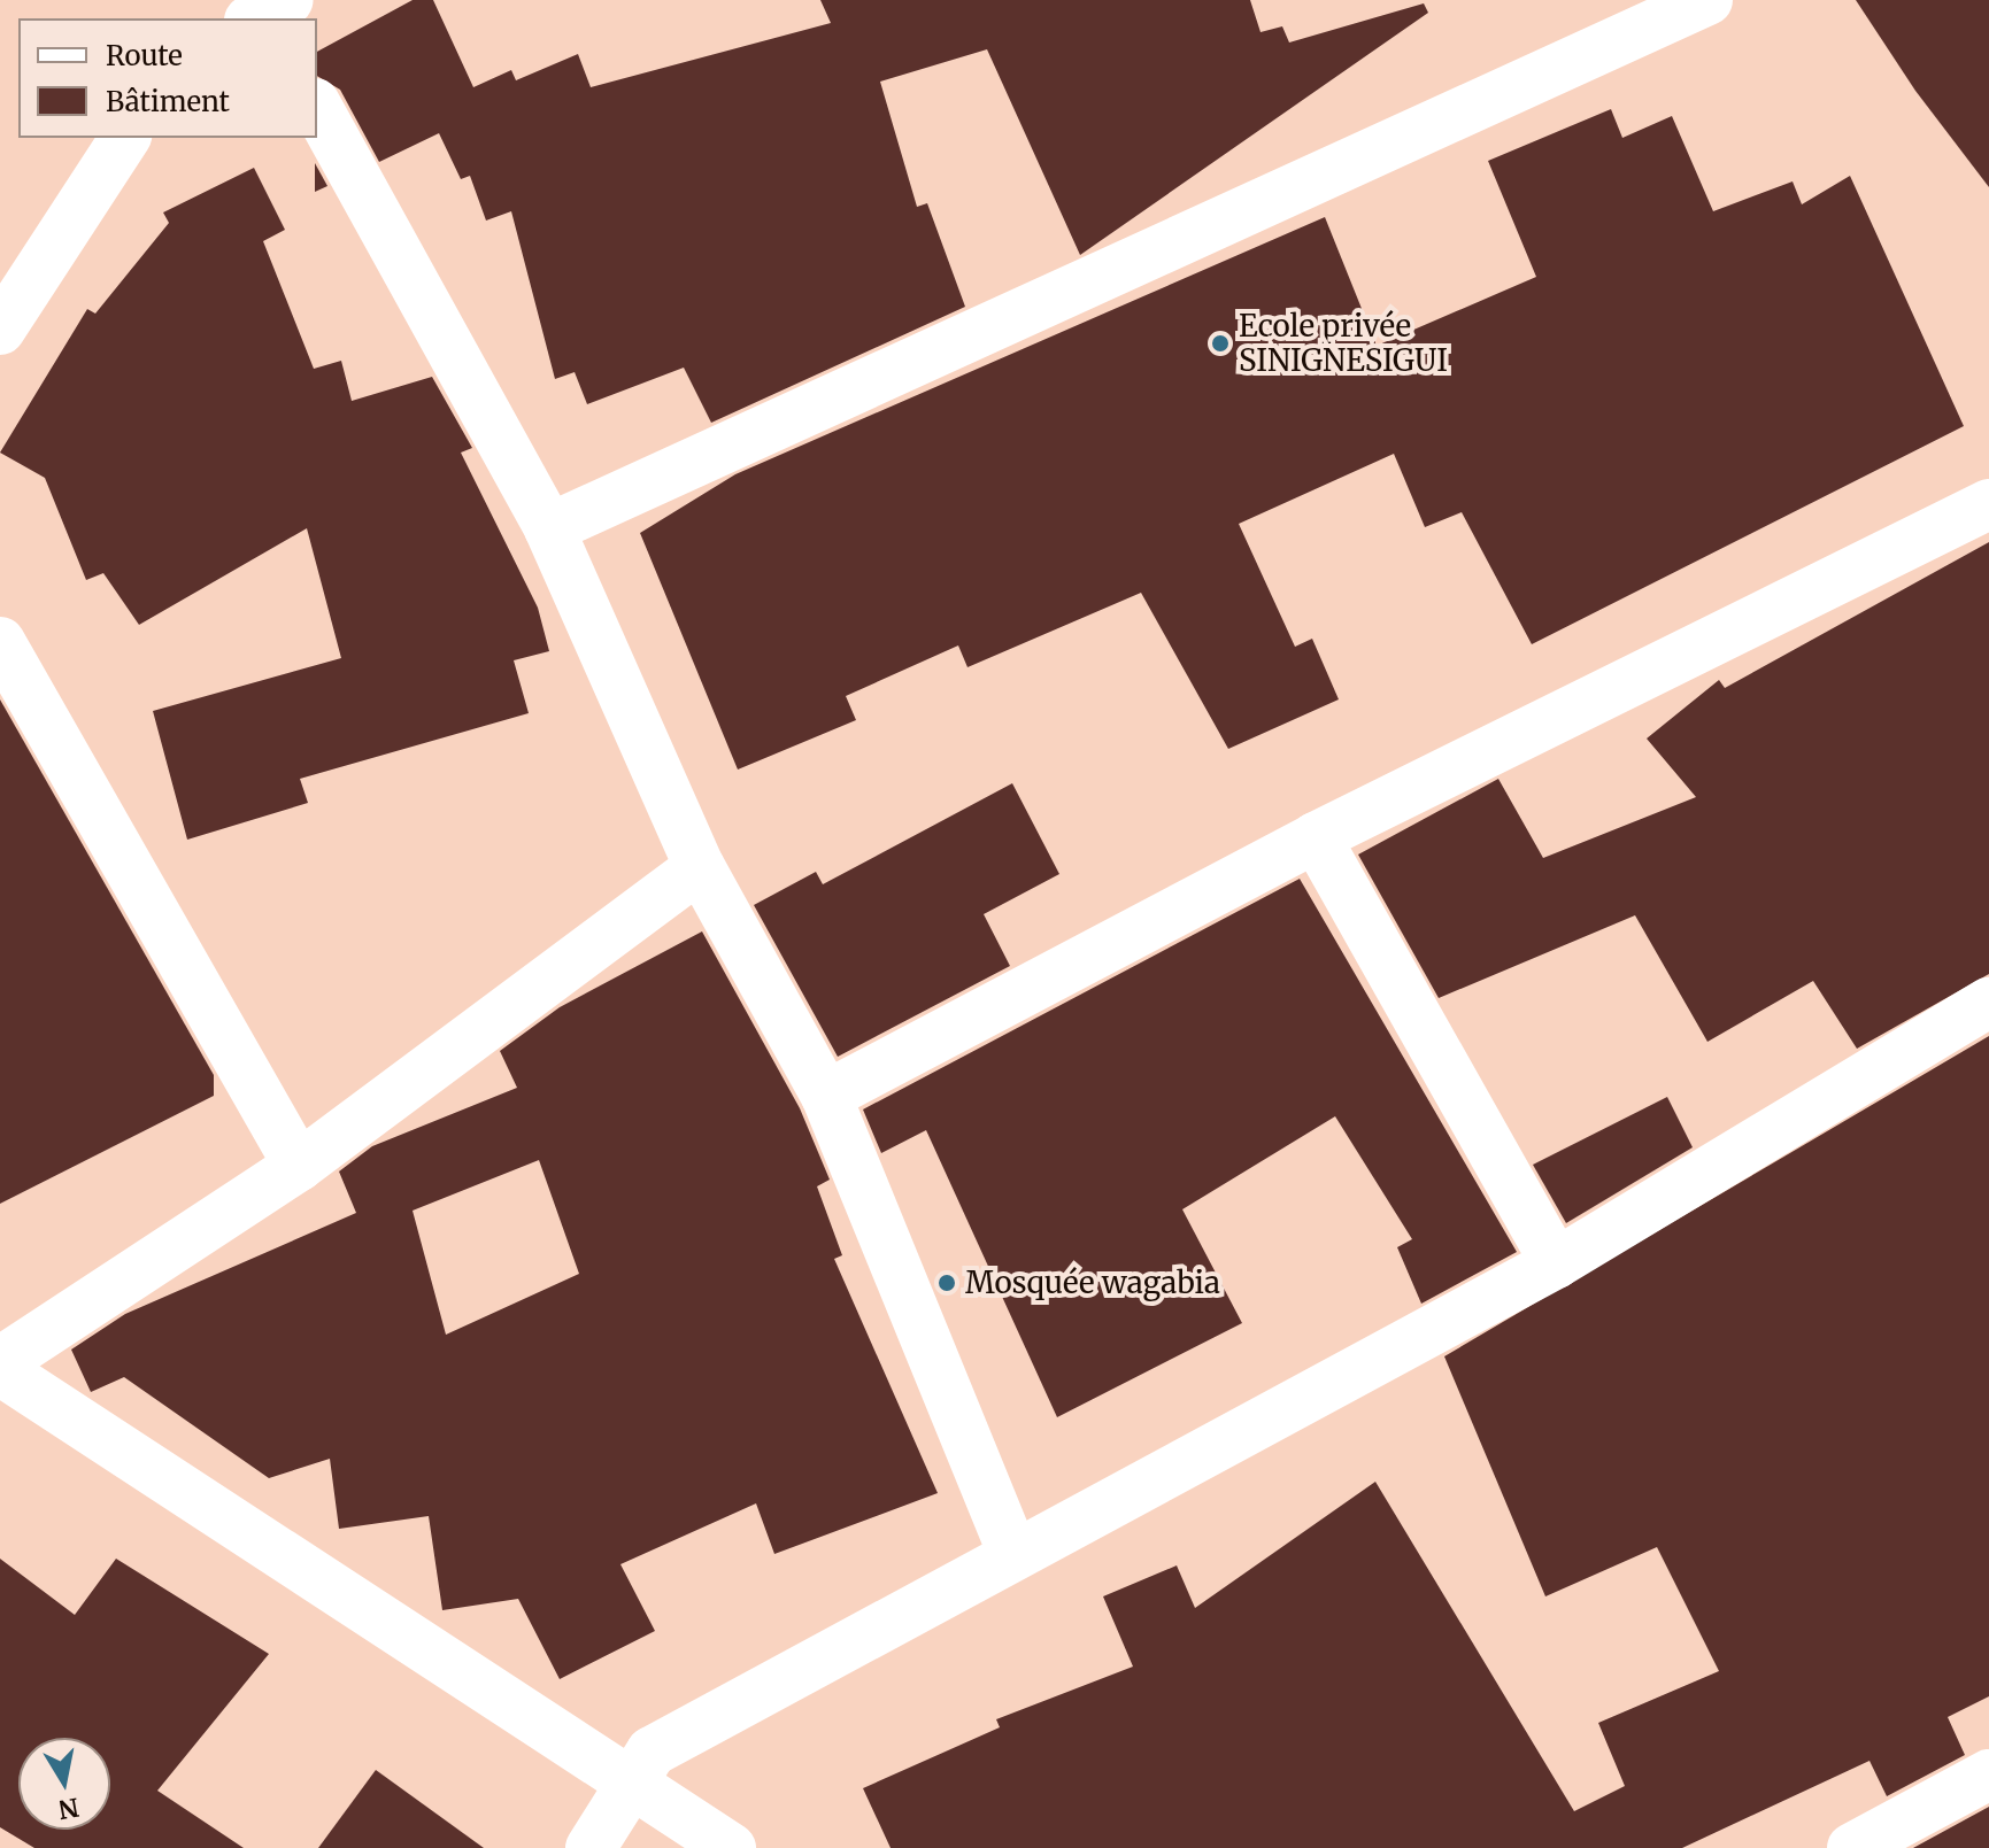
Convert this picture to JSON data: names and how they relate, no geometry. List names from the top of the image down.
{
  "places": ["Ecole privée SINIGNESIGUI", "Mosquée wagabia"],
  "legend": ["Route", "Bâtiment"],
  "north": "bottom"
}
